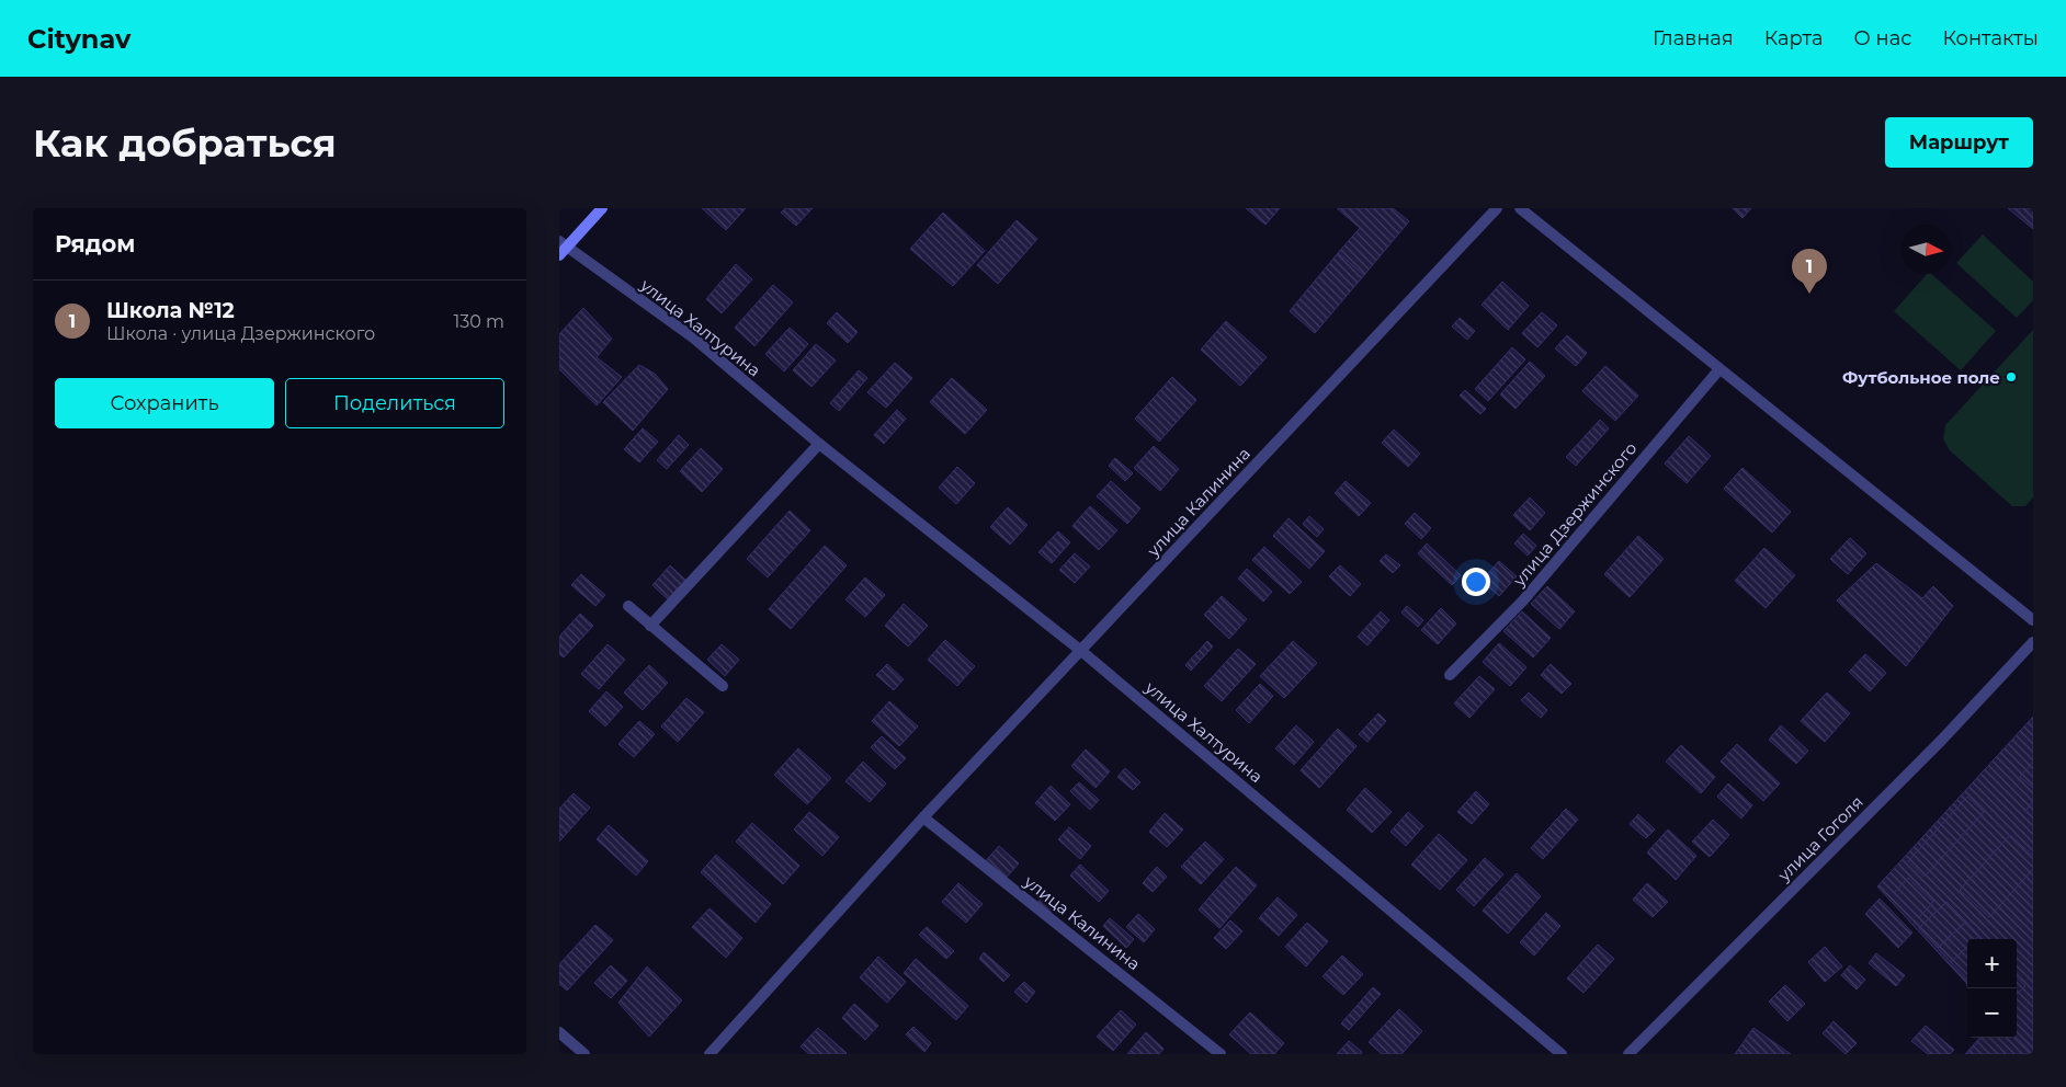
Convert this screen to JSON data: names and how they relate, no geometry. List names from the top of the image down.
{
  "streets": {
    "street": [
      "улица Халтурина",
      "улица Калинина",
      "улица Дзержинского",
      "улица Гоголя"
    ]
  },
  "crossings": [
    ["улица Халтурина", "улица Калинина"]
  ],
  "places": ["Футбольное поле"],
  "north": "right",
  "page": {
    "header": "Citynav",
    "nav": [
      "Главная",
      "Карта",
      "О нас",
      "Контакты"
    ],
    "buttons": [
      "Маршрут",
      ["Сохранить", "Поделиться"]
    ],
    "title": "Как добраться",
    "heading": "Рядом",
    "pins": "1",
    "list": [
      {
        "mark": "1",
        "name": "Школа №12",
        "note": "Школа · улица Дзержинского",
        "value": "130 m"
      }
    ],
    "map_buttons": ["+", "−"]
  }
}
